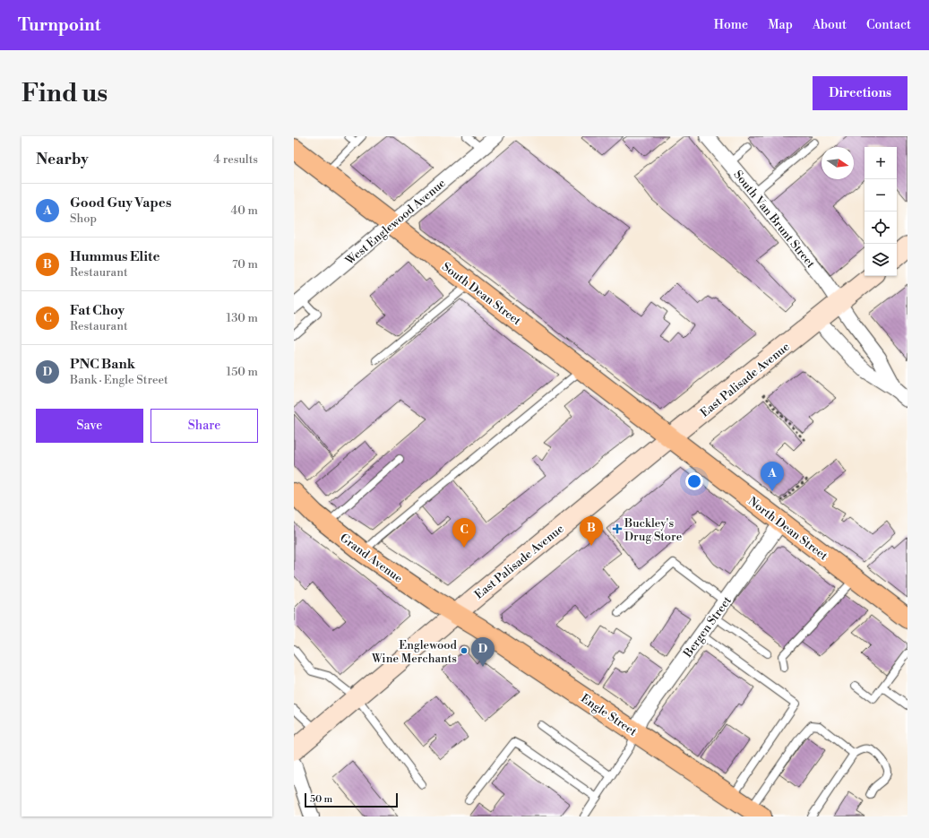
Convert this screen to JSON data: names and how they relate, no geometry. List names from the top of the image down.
{
  "streets": {
    "main road": [
      "South Dean Street",
      "East Palisade Avenue",
      "North Dean Street",
      "Grand Avenue",
      "Engle Street"
    ],
    "street": ["South Van Brunt Street", "West Englewood Avenue", "Bergen Street"]
  },
  "crossings": [
    ["South Van Brunt Street", "East Palisade Avenue"],
    ["West Englewood Avenue", "South Dean Street"],
    ["South Dean Street", "East Palisade Avenue"],
    ["South Dean Street", "North Dean Street"],
    ["East Palisade Avenue", "North Dean Street"],
    ["East Palisade Avenue", "Grand Avenue"],
    ["East Palisade Avenue", "Engle Street"],
    ["North Dean Street", "Bergen Street"],
    ["Grand Avenue", "Engle Street"],
    ["Bergen Street", "Engle Street"]
  ],
  "places": {
    "health": ["Buckley's Drug Store"],
    "other": ["Englewood Wine Merchants"]
  },
  "scale_bar": "50 m",
  "north": "right",
  "page": {
    "header": "Turnpoint",
    "nav": [
      "Home",
      "Map",
      "About",
      "Contact"
    ],
    "buttons": [
      "Directions",
      ["Save", "Share"]
    ],
    "title": "Find us",
    "heading": ["Nearby", "4 results"],
    "map_buttons": ["+", "−"],
    "list": [
      {
        "mark": "A",
        "name": "Good Guy Vapes",
        "note": "Shop",
        "value": "40 m"
      },
      {
        "mark": "B",
        "name": "Hummus Elite",
        "note": "Restaurant",
        "value": "70 m"
      },
      {
        "mark": "C",
        "name": "Fat Choy",
        "note": "Restaurant",
        "value": "130 m"
      },
      {
        "mark": "D",
        "name": "PNC Bank",
        "note": "Bank · Engle Street",
        "value": "150 m"
      }
    ],
    "pins": [
      "A",
      "B",
      "C",
      "D"
    ],
    "scale": "50 m"
  }
}
